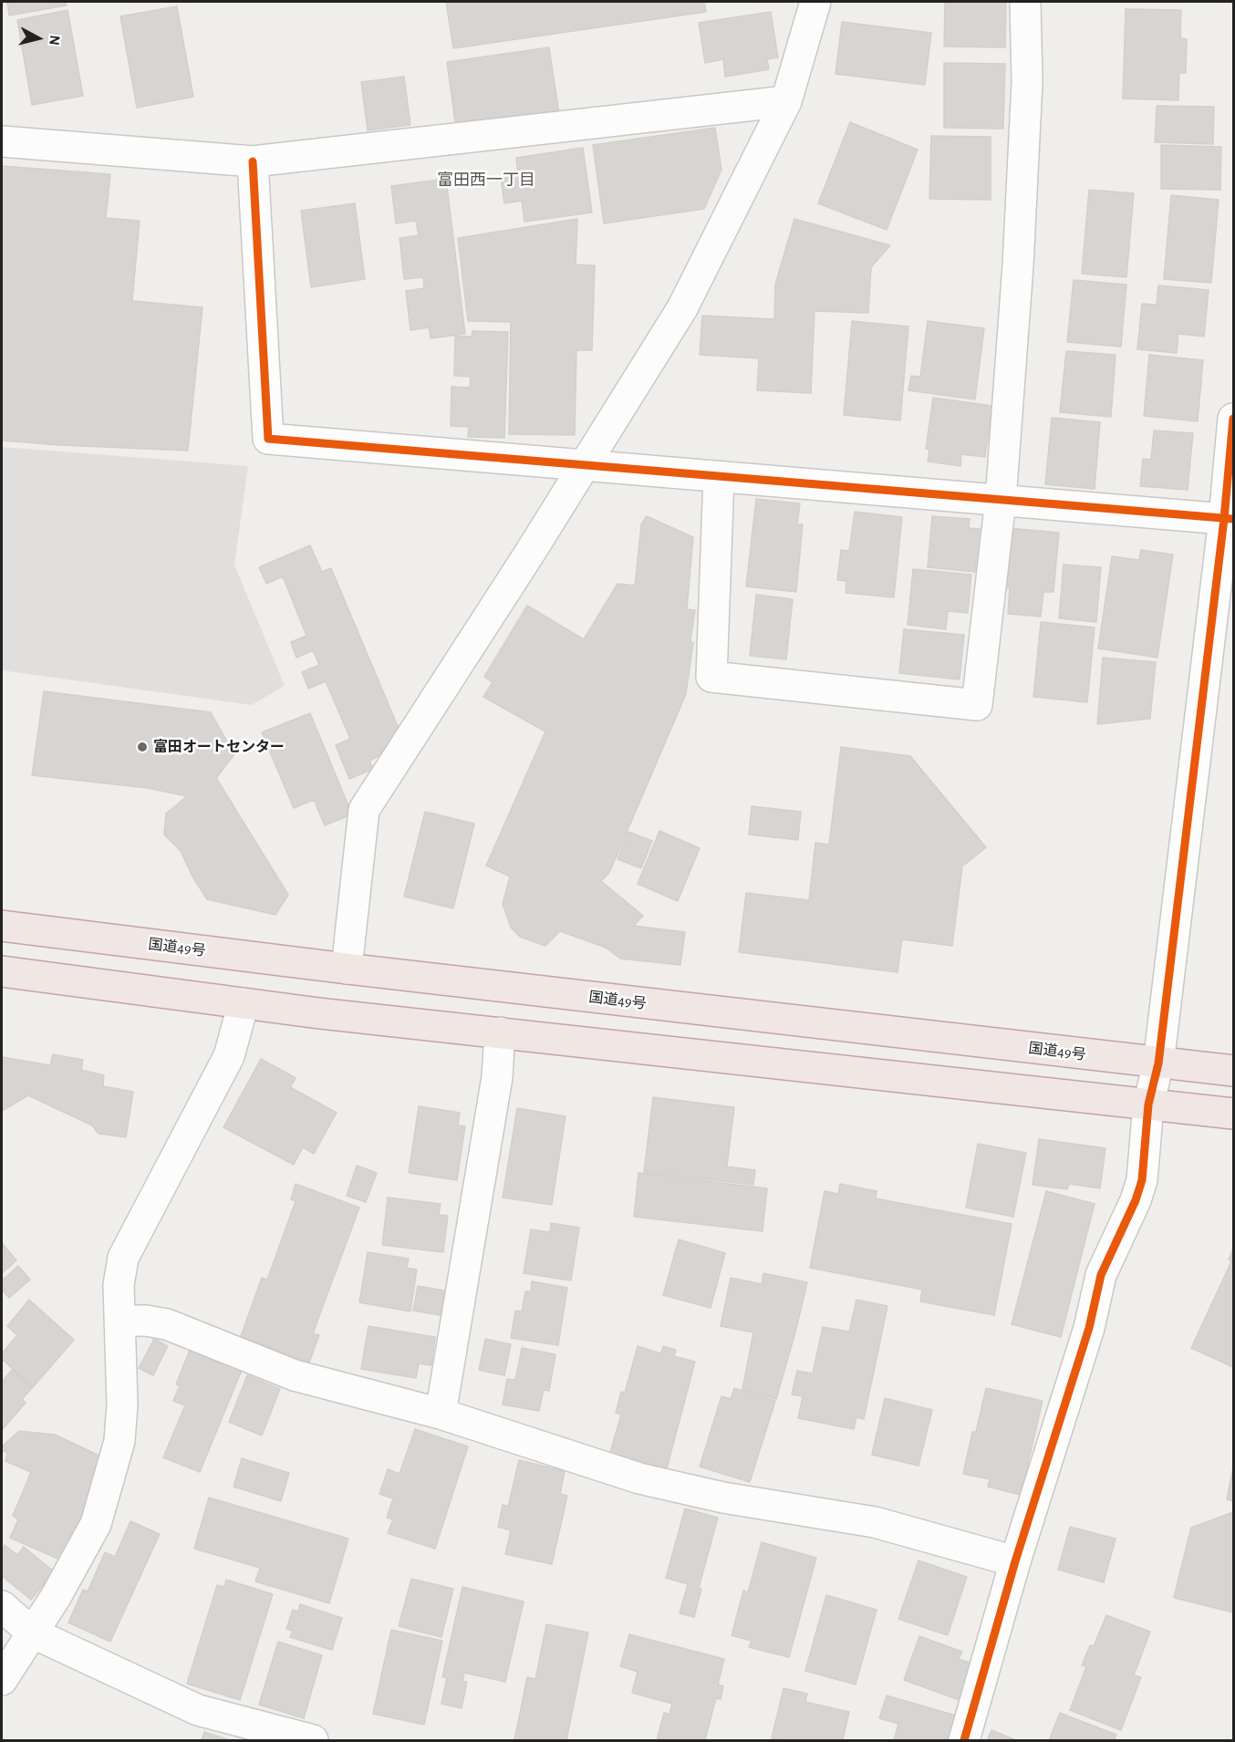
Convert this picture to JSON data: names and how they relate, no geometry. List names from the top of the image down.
{
  "streets": {
    "highway": ["国道49号"]
  },
  "districts": ["富田西一丁目"],
  "places": ["富田オートセンター"],
  "north": "right"
}
